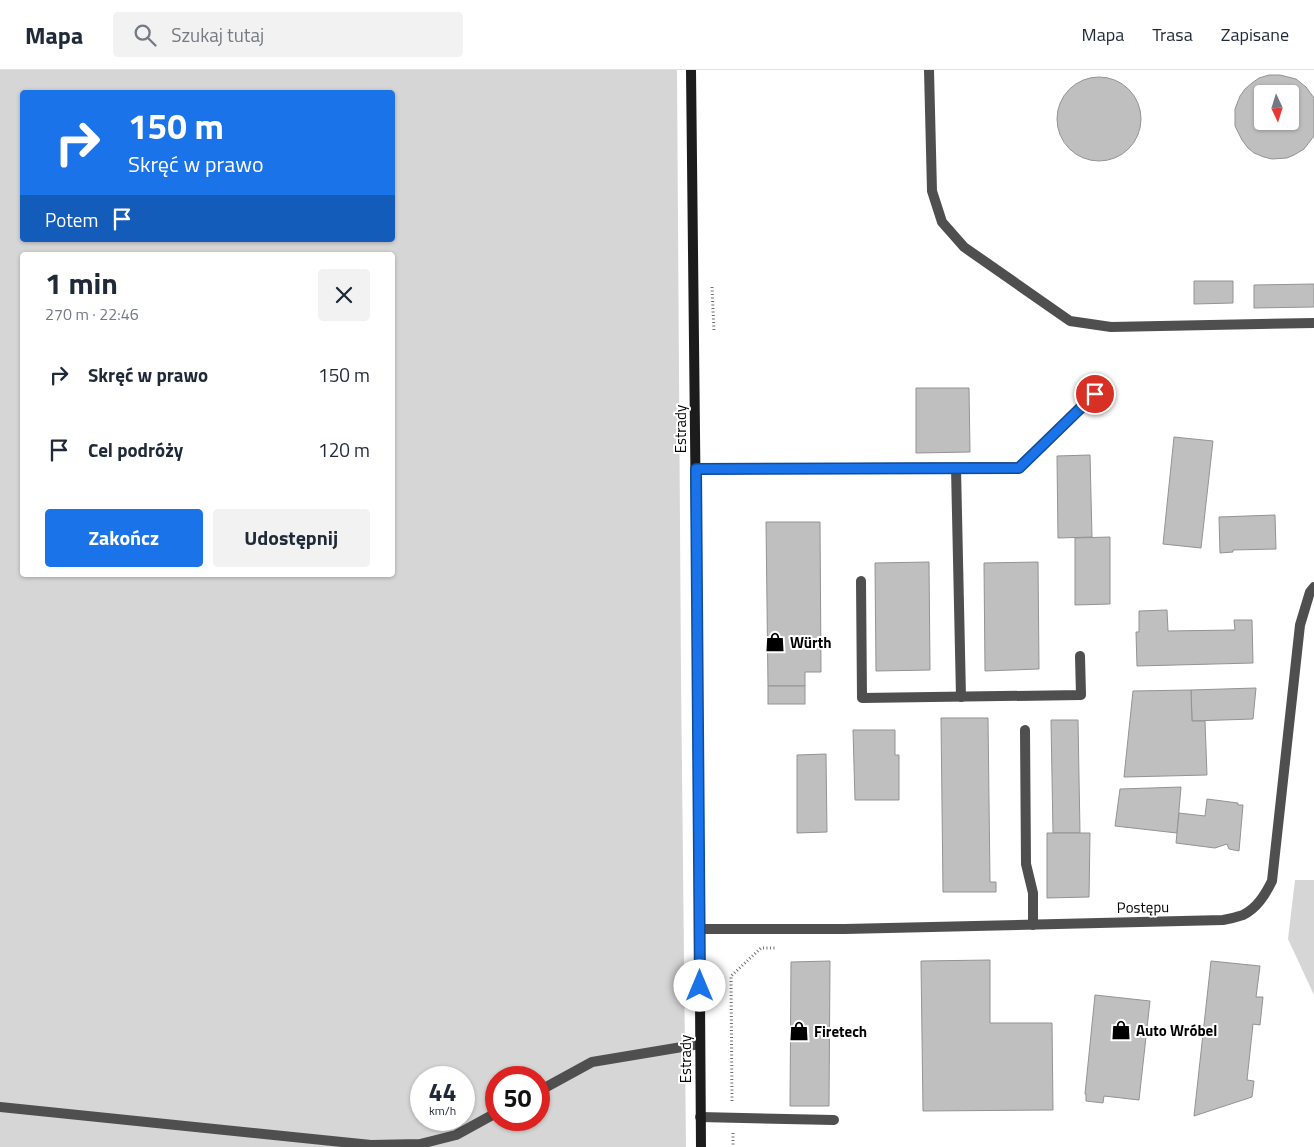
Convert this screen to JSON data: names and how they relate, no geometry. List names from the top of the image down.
{
  "streets": {
    "main road": ["Estrady"],
    "street": ["Postępu"]
  },
  "crossings": [
    ["Estrady", "Postępu"]
  ],
  "places": {
    "shop": ["Würth", "Auto Wróbel", "Firetech"]
  },
  "north": "bottom",
  "page": {
    "header": "Mapa",
    "search": "Szukaj tutaj",
    "nav": ["Mapa", "Trasa", "Zapisane"],
    "turn": ["150 m", "Skręć w prawo"],
    "then": "Potem",
    "heading": ["1 min", "270 m · 22:46"],
    "list": [
      {
        "name": "Skręć w prawo",
        "value": "150 m"
      },
      {
        "name": "Cel podróży",
        "value": "120 m"
      }
    ],
    "buttons": ["Zakończ", "Udostępnij"],
    "speed": "44 km/h",
    "limit": "50"
  }
}
